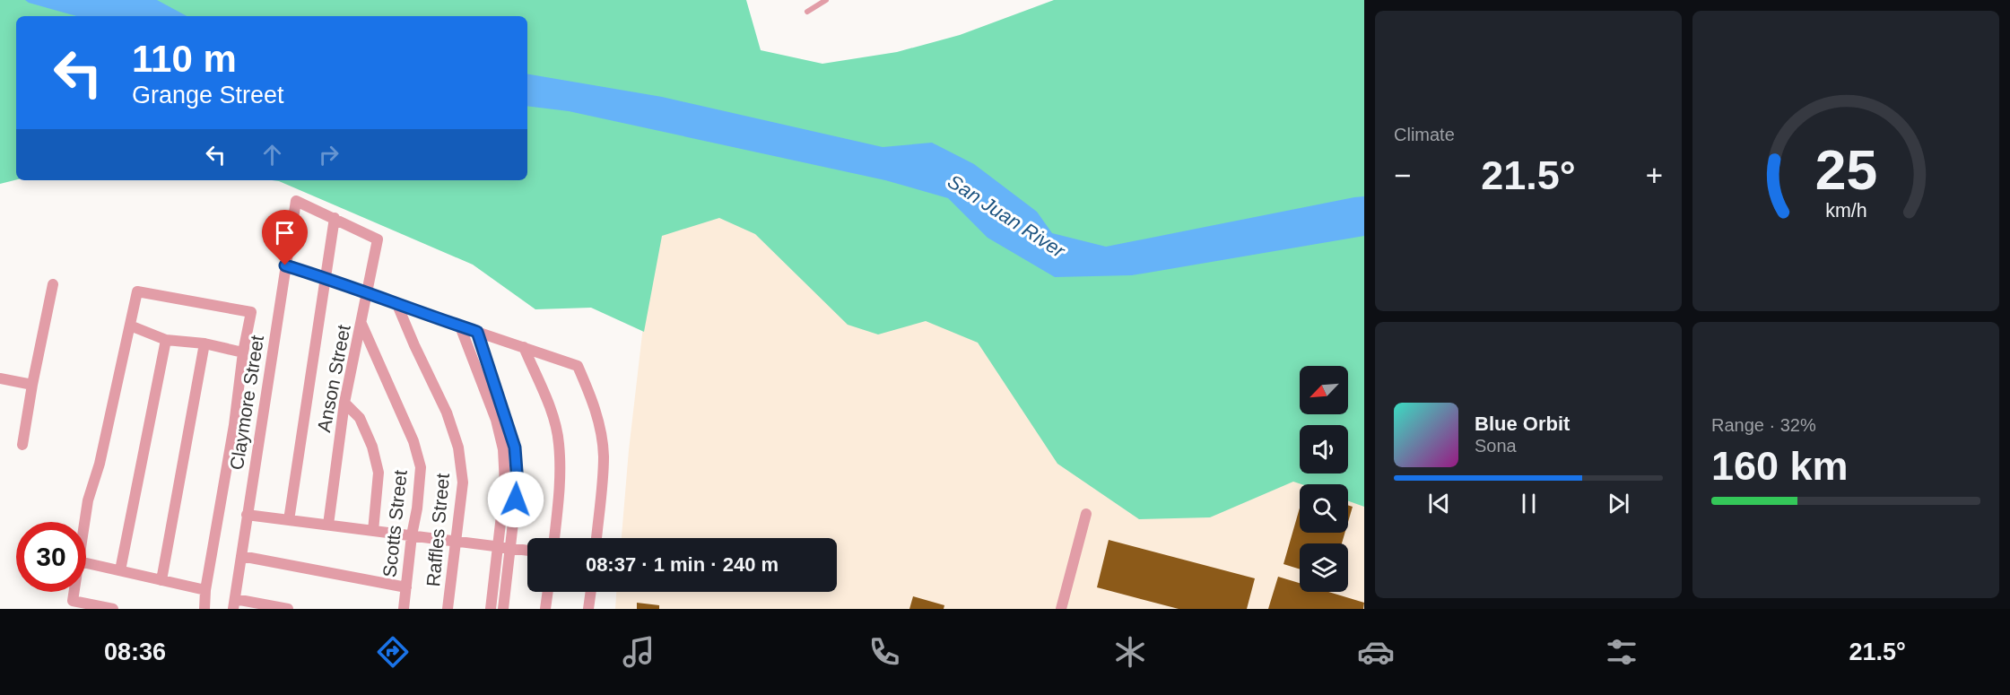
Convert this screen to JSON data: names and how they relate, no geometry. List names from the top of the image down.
{
  "streets": {
    "street": [
      "Anson Street",
      "Claymore Street",
      "Scotts Street",
      "Raffles Street"
    ]
  },
  "crossings": [
    ["Anson Street", "Claymore Street"],
    ["Anson Street", "Scotts Street"]
  ],
  "water": ["San Juan River"],
  "north": "bottom left",
  "page": {
    "tile": [
      "Climate",
      ["Range · 32%", "160 km"]
    ],
    "turn": ["110 m", "Grange Street"],
    "heat": ["−", "21.5°", "+"],
    "song": ["Blue Orbit", "Sona"],
    "limit": "30",
    "trip": "08:37 · 1 min · 240 m",
    "tabs": ["08:36", "21.5°"],
    "gauge": ["25", "km/h"]
  }
}
